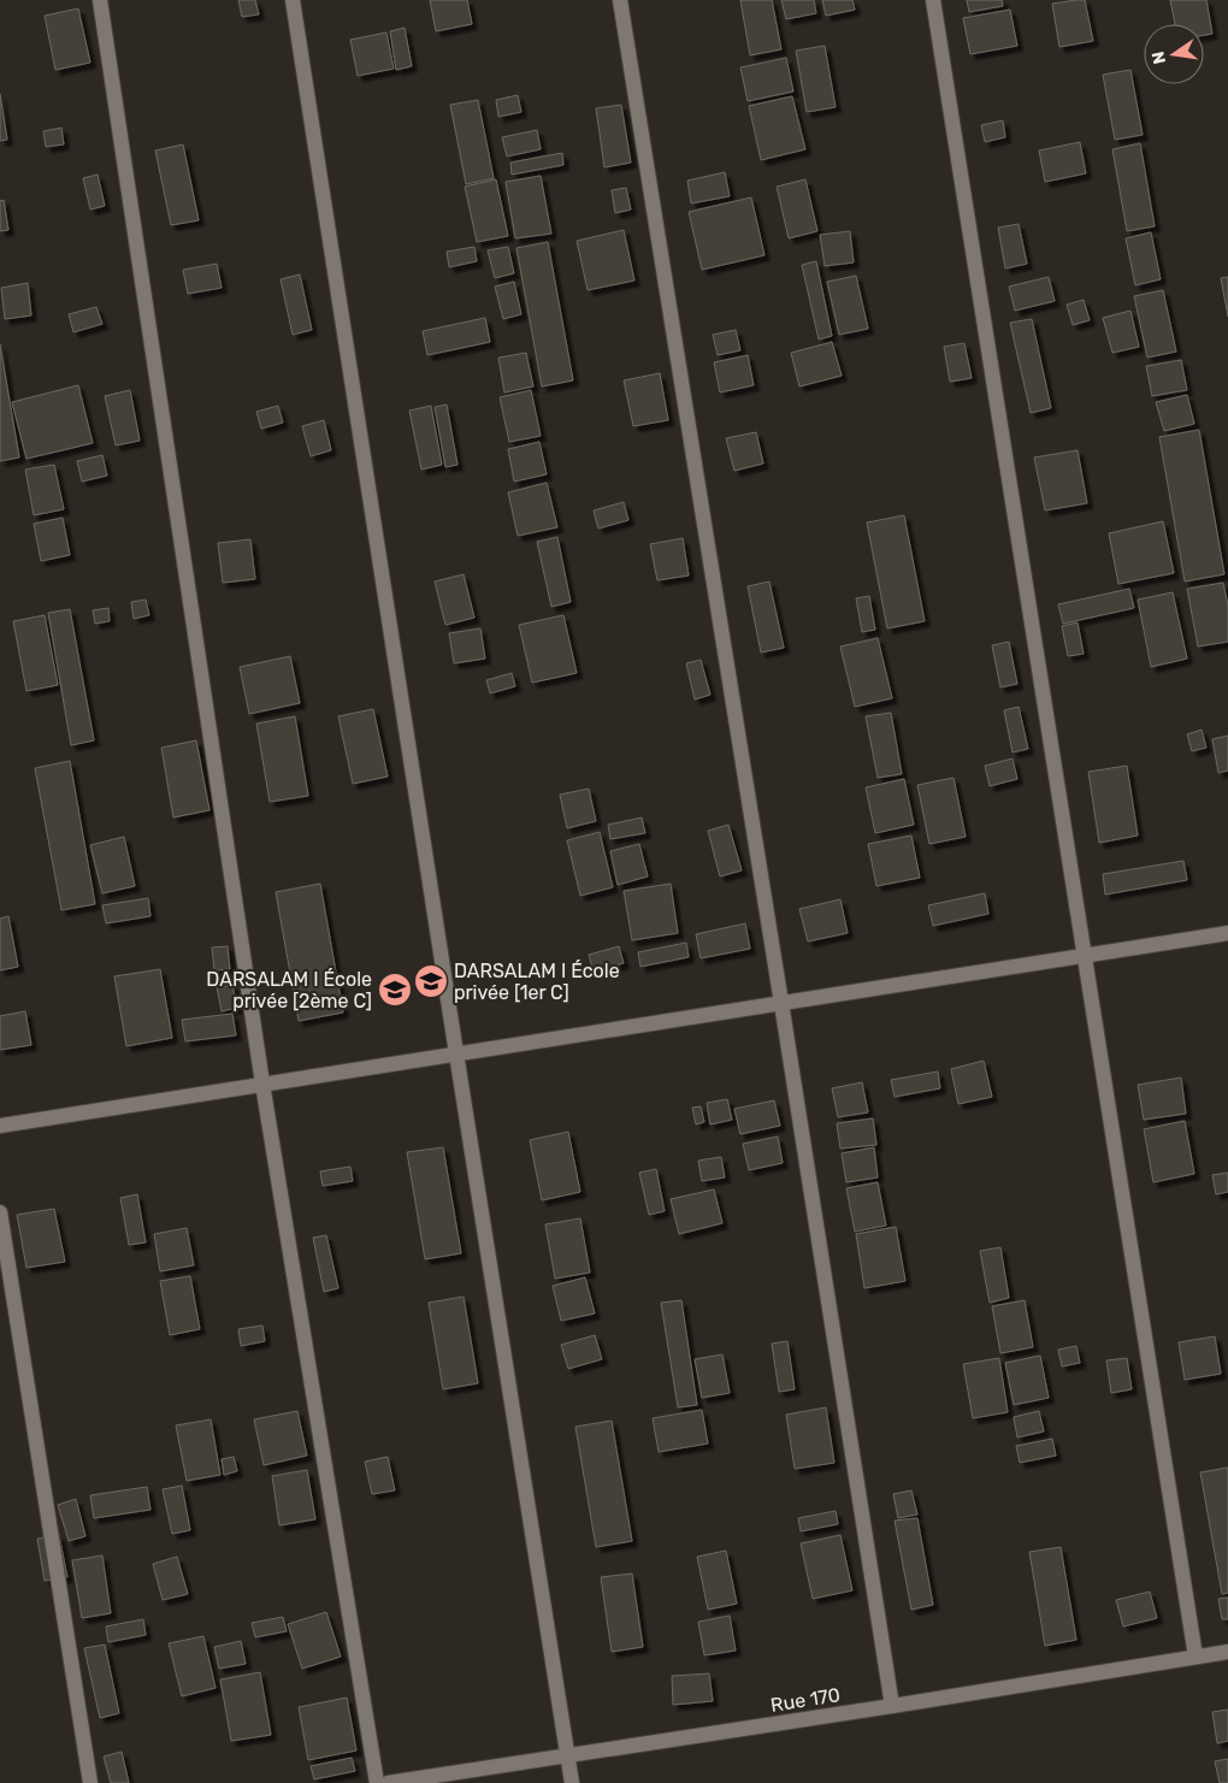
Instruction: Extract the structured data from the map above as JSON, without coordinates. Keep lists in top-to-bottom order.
{
  "streets": {
    "street": ["Rue 170"]
  },
  "places": {
    "school or university": ["DARSALAM I École privée [1er C]", "DARSALAM I École privée [2ème C]"]
  },
  "north": "left"
}
